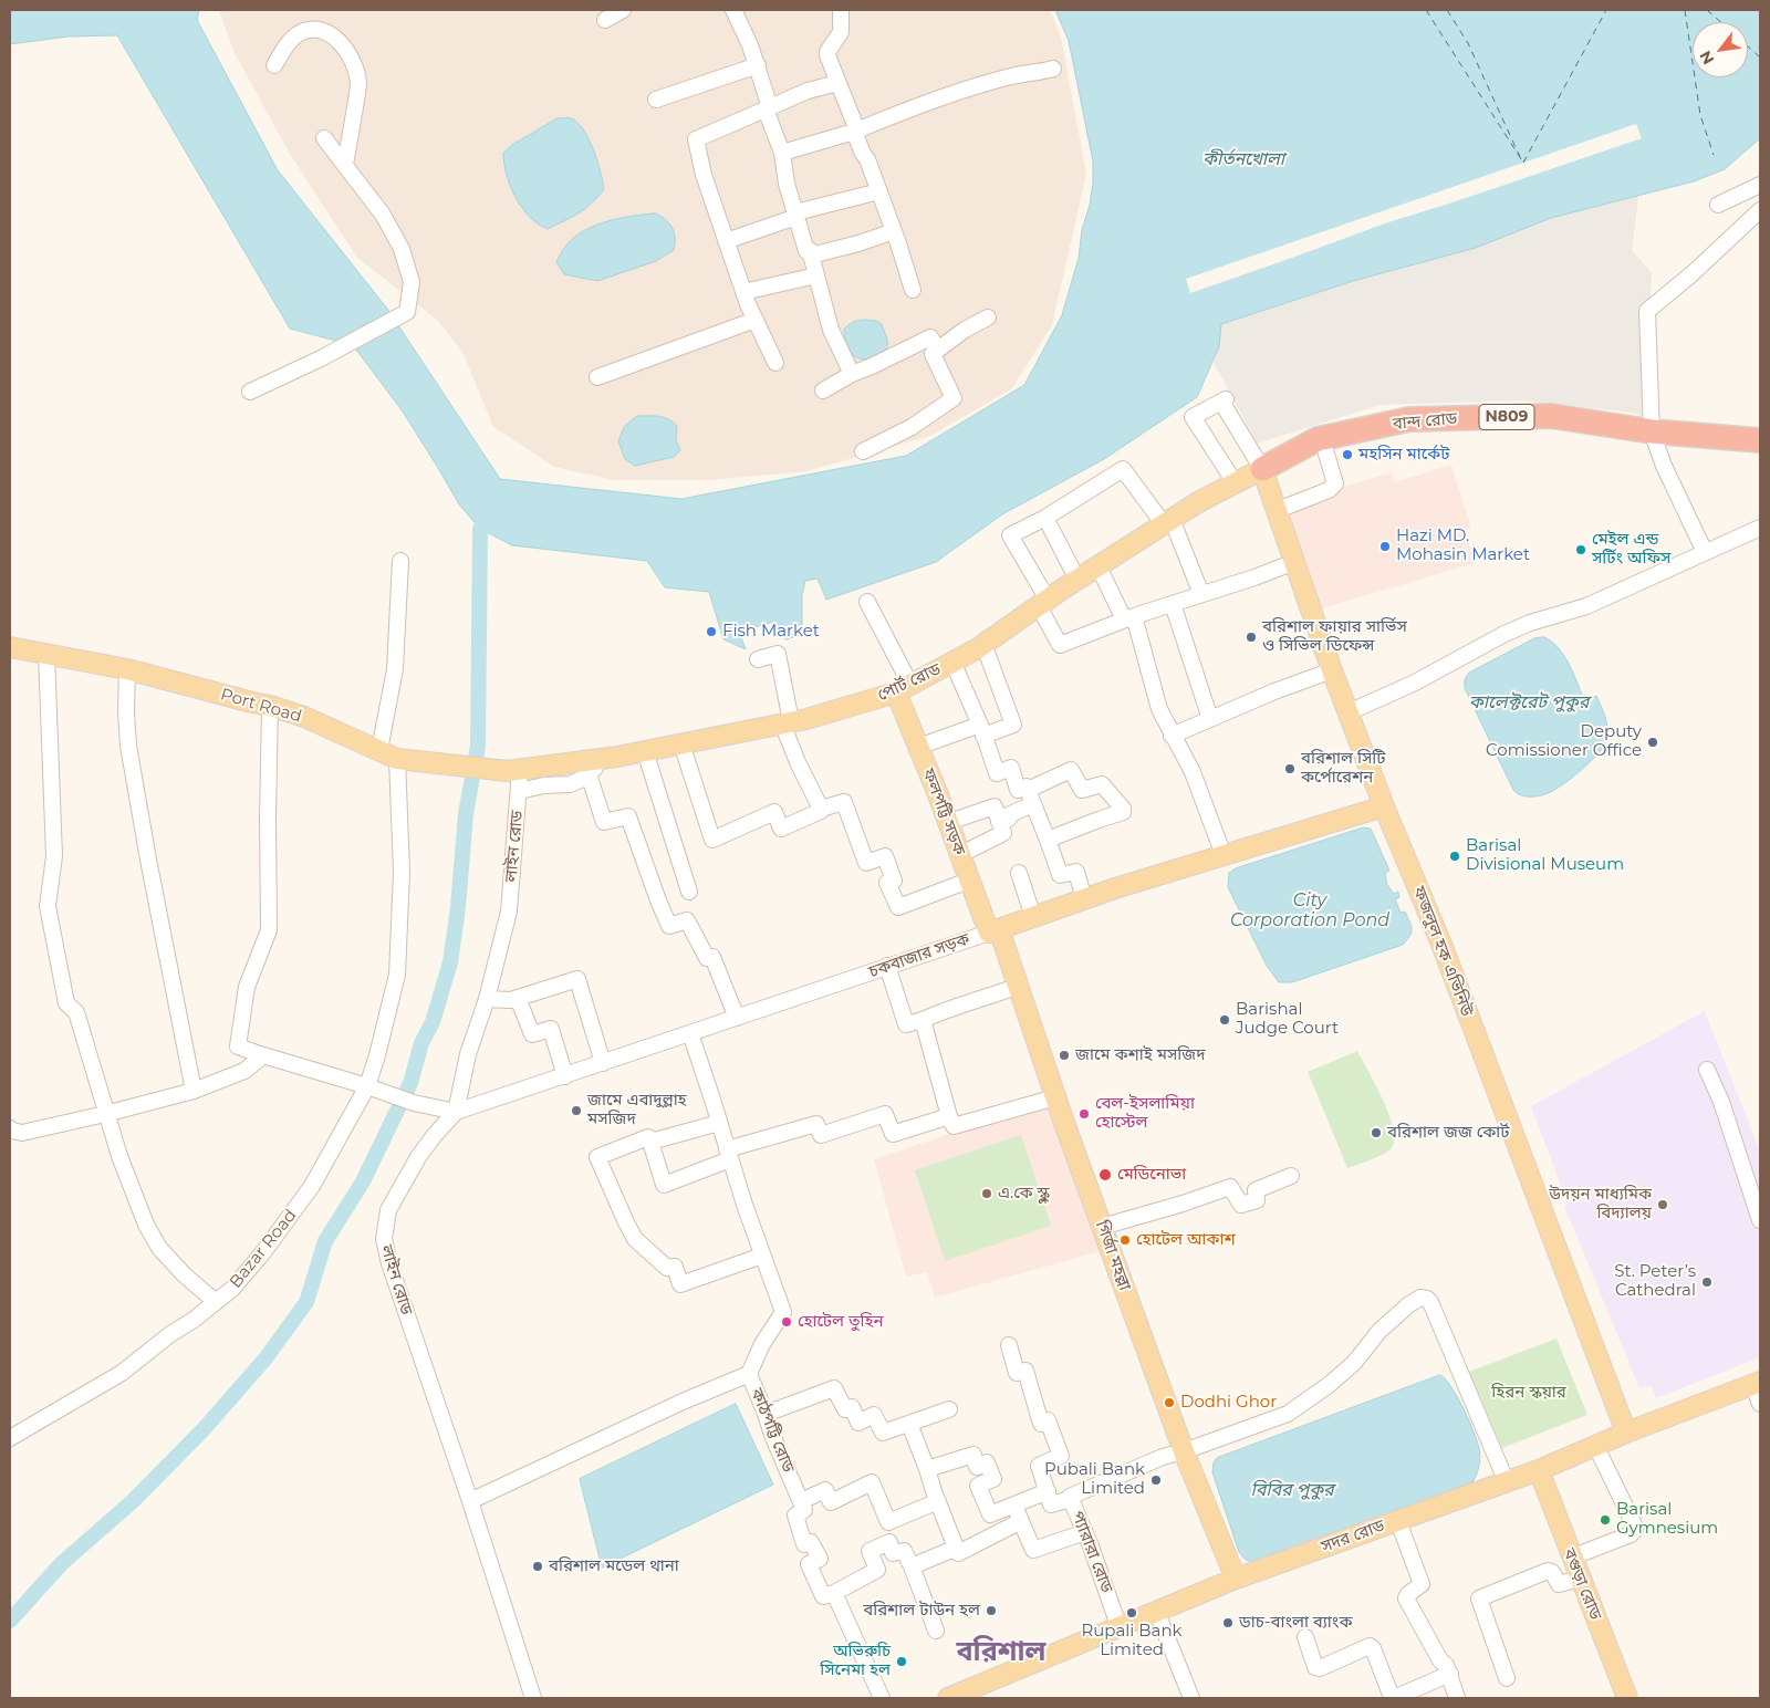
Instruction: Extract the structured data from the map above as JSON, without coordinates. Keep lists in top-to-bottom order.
{
  "streets": {
    "highway": ["N809", "বান্দ রোড"],
    "main road": [
      "পোর্ট রোড",
      "Port Road",
      "ফলপট্টি সড়ক",
      "ফজলুল হক এভিনিউ",
      "চকবাজার সড়ক",
      "গির্জা মহল্লা",
      "সদর রোড",
      "বগুড়া রোড"
    ],
    "street": [
      "লাইন রোড",
      "Bazar Road",
      "কাঠপট্টি রোড",
      "প্যারারা রোড"
    ]
  },
  "crossings": [
    ["বান্দ রোড", "পোর্ট রোড"],
    ["বান্দ রোড", "ফজলুল হক এভিনিউ"],
    ["পোর্ট রোড", "Port Road"],
    ["পোর্ট রোড", "ফলপট্টি সড়ক"],
    ["পোর্ট রোড", "লাইন রোড"],
    ["পোর্ট রোড", "ফজলুল হক এভিনিউ"],
    ["Port Road", "লাইন রোড"],
    ["Port Road", "Bazar Road"],
    ["ফলপট্টি সড়ক", "চকবাজার সড়ক"],
    ["ফলপট্টি সড়ক", "গির্জা মহল্লা"],
    ["লাইন রোড", "চকবাজার সড়ক"],
    ["ফজলুল হক এভিনিউ", "চকবাজার সড়ক"],
    ["ফজলুল হক এভিনিউ", "সদর রোড"],
    ["চকবাজার সড়ক", "গির্জা মহল্লা"],
    ["চকবাজার সড়ক", "কাঠপট্টি রোড"],
    ["গির্জা মহল্লা", "সদর রোড"],
    ["গির্জা মহল্লা", "প্যারারা রোড"],
    ["সদর রোড", "প্যারারা রোড"],
    ["সদর রোড", "বগুড়া রোড"]
  ],
  "districts": ["বরিশাল"],
  "water": [
    "কীর্তনখোলা",
    "কালেক্টরেট পুকুর",
    "City Corporation Pond",
    "বিবির পুকুর"
  ],
  "parks": ["হিরন স্কয়ার"],
  "places": [
    "মহসিন মার্কেট",
    "Hazi MD. Mohasin Market",
    "মেইল এন্ড সর্টিং অফিস",
    "Fish Market",
    "বরিশাল ফায়ার সার্ভিস ও সিভিল ডিফেন্স",
    "Deputy Comissioner Office",
    "বরিশাল সিটি কর্পোরেশন",
    "Barisal Divisional Museum",
    "Barishal Judge Court",
    "জামে কশাই মসজিদ",
    "জামে এবাদুল্লাহ মসজিদ",
    "বেল-ইসলামিয়া হোস্টেল",
    "বরিশাল জজ কোর্ট",
    "মেডিনোভা",
    "এ.কে স্কুল",
    "উদয়ন মাধ্যমিক বিদ্যালয়",
    "হোটেল আকাশ",
    "St. Peter’s Cathedral",
    "হোটেল তুহিন",
    "Dodhi Ghor",
    "Pubali Bank Limited",
    "Barisal Gymnesium",
    "বরিশাল মডেল থানা",
    "বরিশাল টাউন হল",
    "Rupali Bank Limited",
    "ডাচ-বাংলা ব্যাংক",
    "অভিরুচি সিনেমা হল"
  ],
  "north": "bottom left"
}
